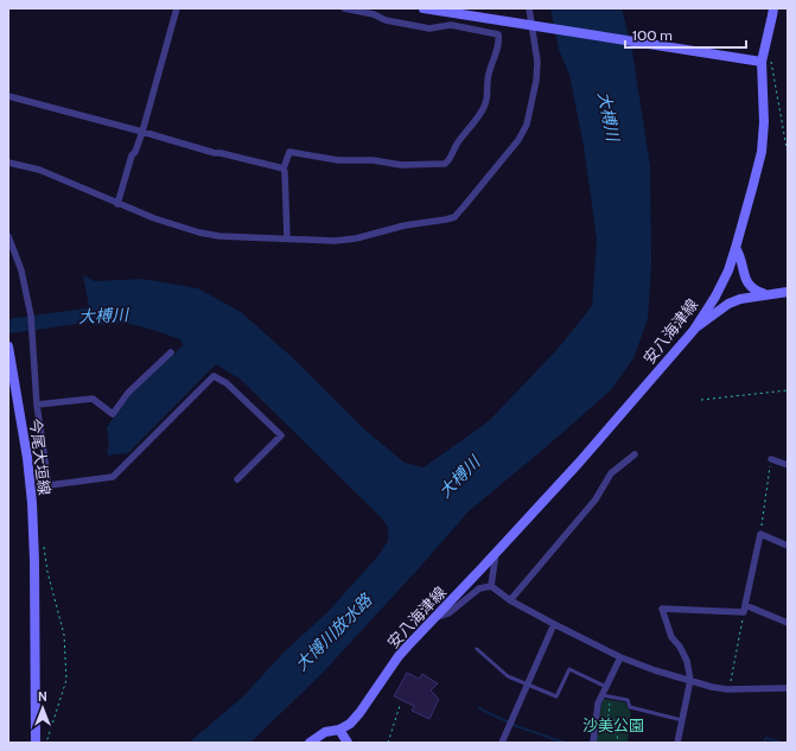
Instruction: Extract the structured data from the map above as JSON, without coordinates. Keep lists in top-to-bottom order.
{
  "streets": {
    "main road": ["安八海津線", "今尾大垣線"]
  },
  "water": ["大榑川", "大博川放水路"],
  "parks": ["沙美公園"],
  "scale_bar": "100 m",
  "north": "top"
}
